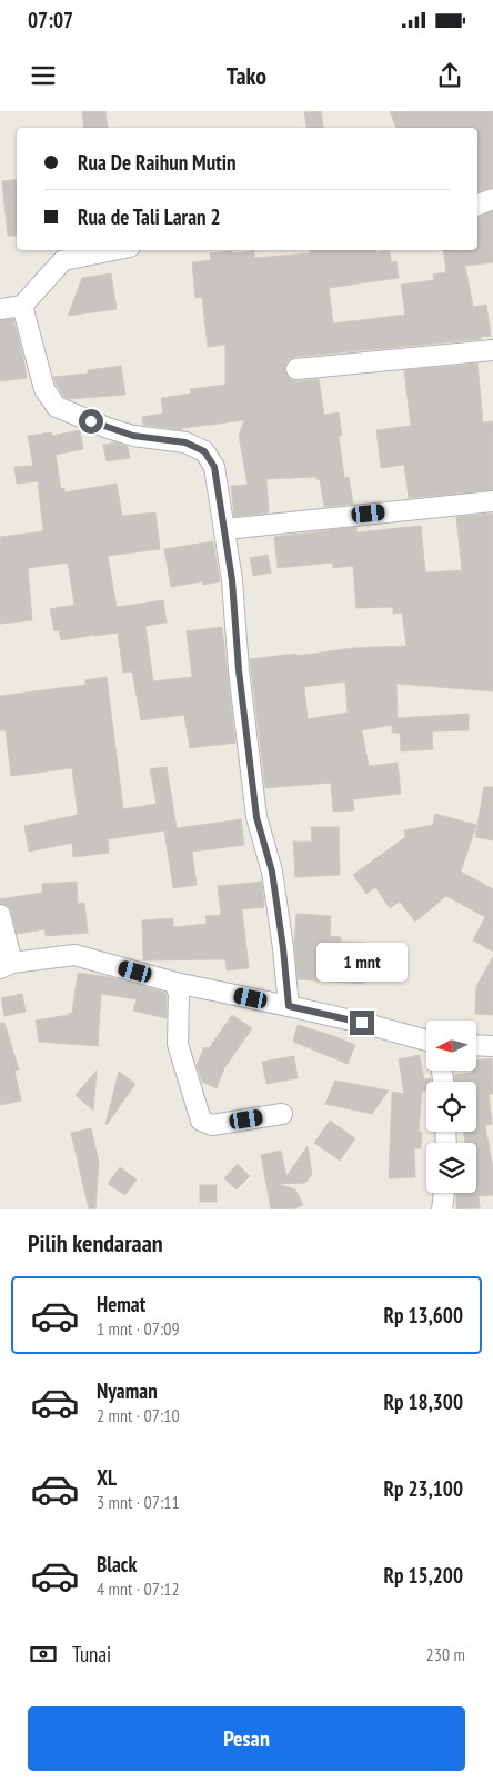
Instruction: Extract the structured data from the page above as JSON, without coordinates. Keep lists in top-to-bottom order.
{
  "north": "left",
  "page": {
    "status": "07:07",
    "header": "Tako",
    "banner": ["Rua De Raihun Mutin", "Rua de Tali Laran 2"],
    "bubble": "1 mnt",
    "heading": "Pilih kendaraan",
    "list": [
      {
        "name": "Hemat",
        "note": "1 mnt · 07:09",
        "value": "Rp 13,600"
      },
      {
        "name": "Nyaman",
        "note": "2 mnt · 07:10",
        "value": "Rp 18,300"
      },
      {
        "name": "XL",
        "note": "3 mnt · 07:11",
        "value": "Rp 23,100"
      },
      {
        "name": "Black",
        "note": "4 mnt · 07:12",
        "value": "Rp 15,200"
      }
    ],
    "pay": ["Tunai", "230 m"],
    "buttons": "Pesan"
  }
}
